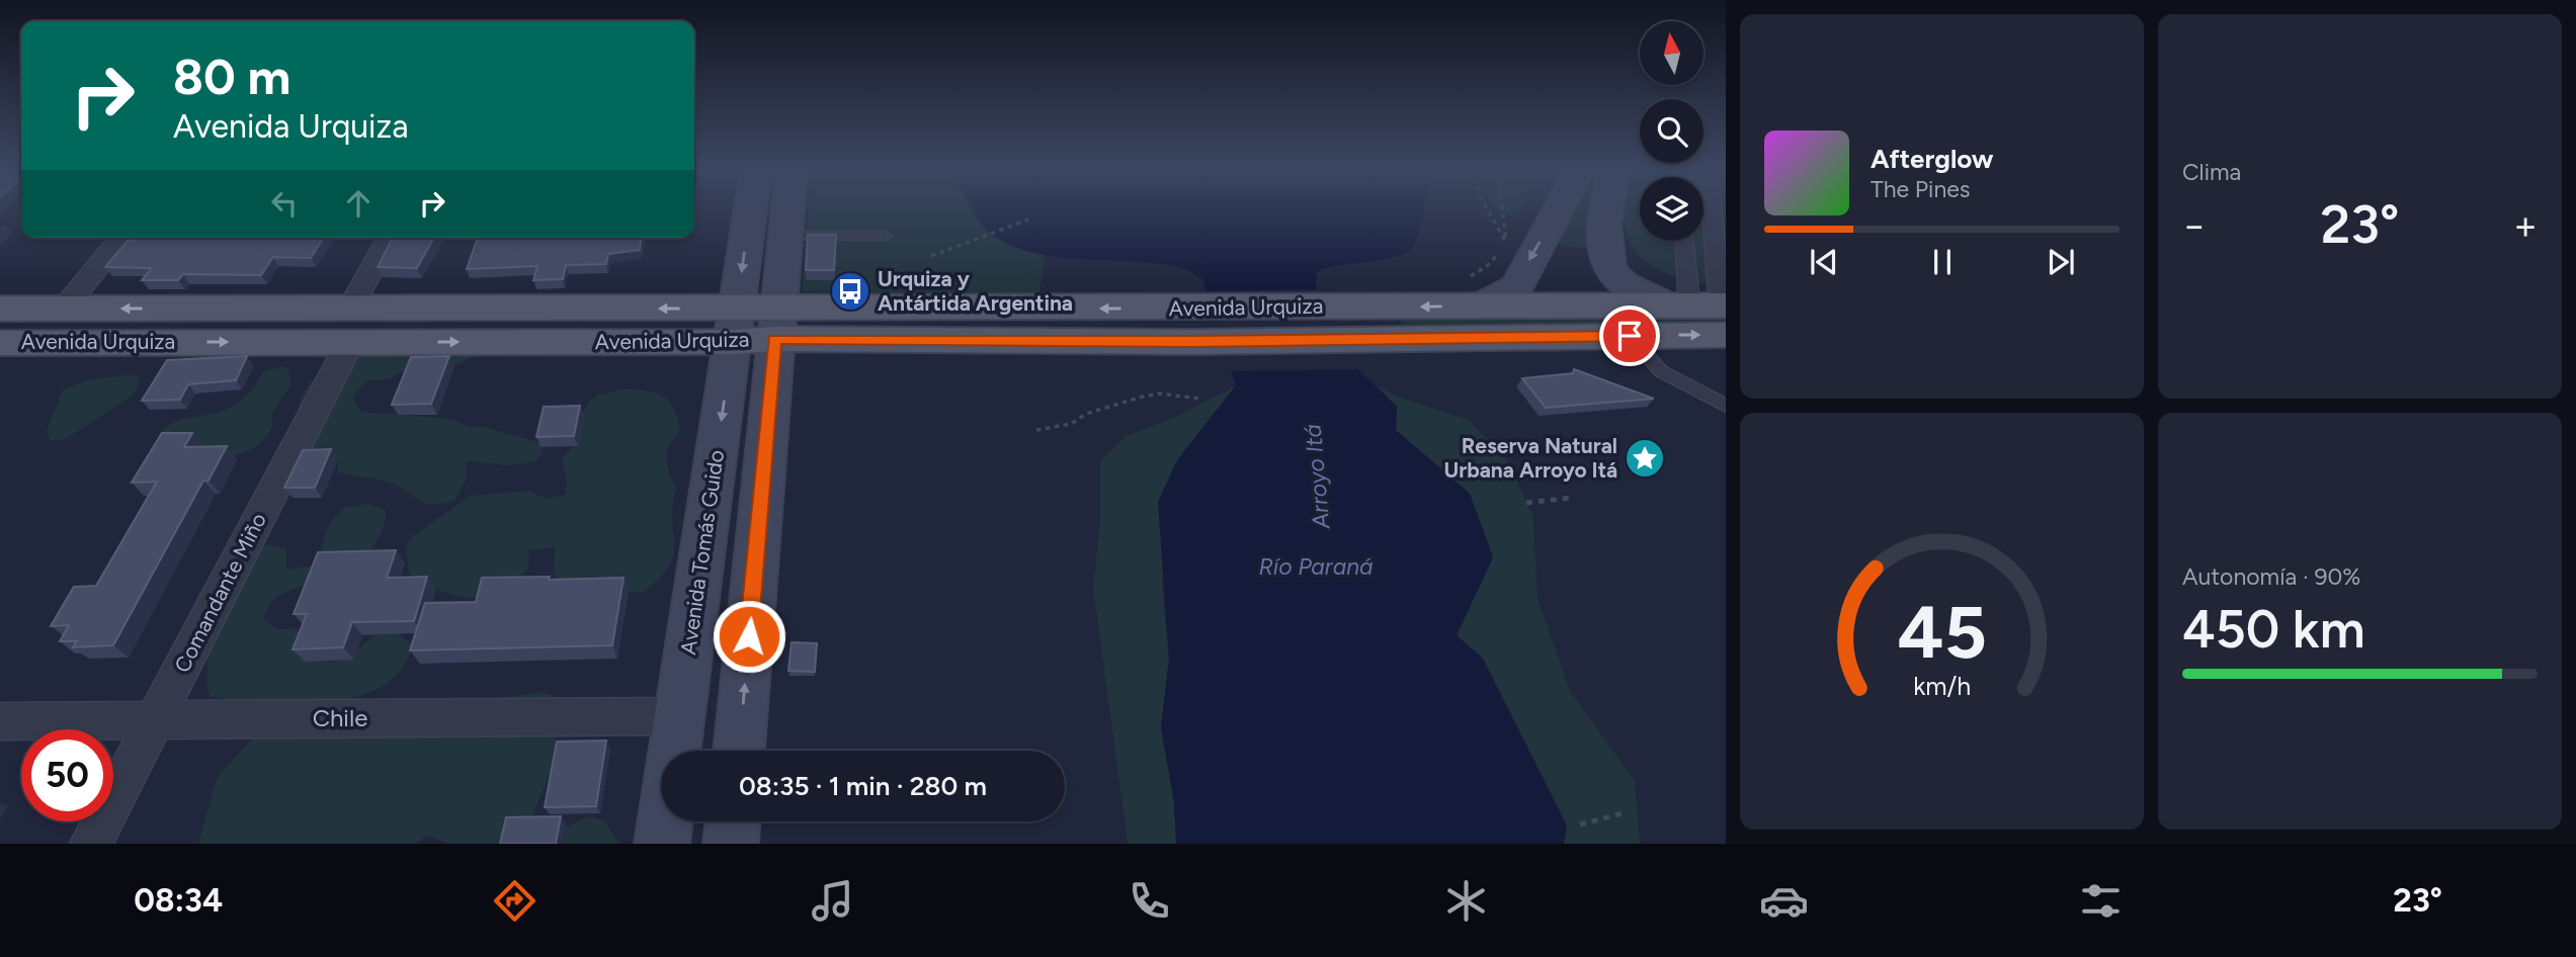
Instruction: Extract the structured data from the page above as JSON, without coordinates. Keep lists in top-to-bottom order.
{
  "streets": {
    "main road": ["Avenida Urquiza", "Avenida Tomás Guido"],
    "street": ["Comandante Miño", "Chile"]
  },
  "crossings": [
    ["Avenida Urquiza", "Avenida Tomás Guido"],
    ["Avenida Urquiza", "Comandante Miño"],
    ["Avenida Tomás Guido", "Chile"],
    ["Comandante Miño", "Chile"]
  ],
  "water": ["Arroyo Itá", "Río Paraná"],
  "places": {
    "bus stop": ["Urquiza y Antártida Argentina"],
    "place": ["Reserva Natural Urbana Arroyo Itá"]
  },
  "north": "top",
  "page": {
    "tile": [
      "Clima",
      ["Autonomía · 90%", "450 km"]
    ],
    "turn": ["80 m", "Avenida Urquiza"],
    "song": ["Afterglow", "The Pines"],
    "heat": ["−", "23°", "+"],
    "limit": "50",
    "trip": "08:35 · 1 min · 280 m",
    "tabs": ["08:34", "23°"],
    "gauge": ["45", "km/h"]
  }
}
